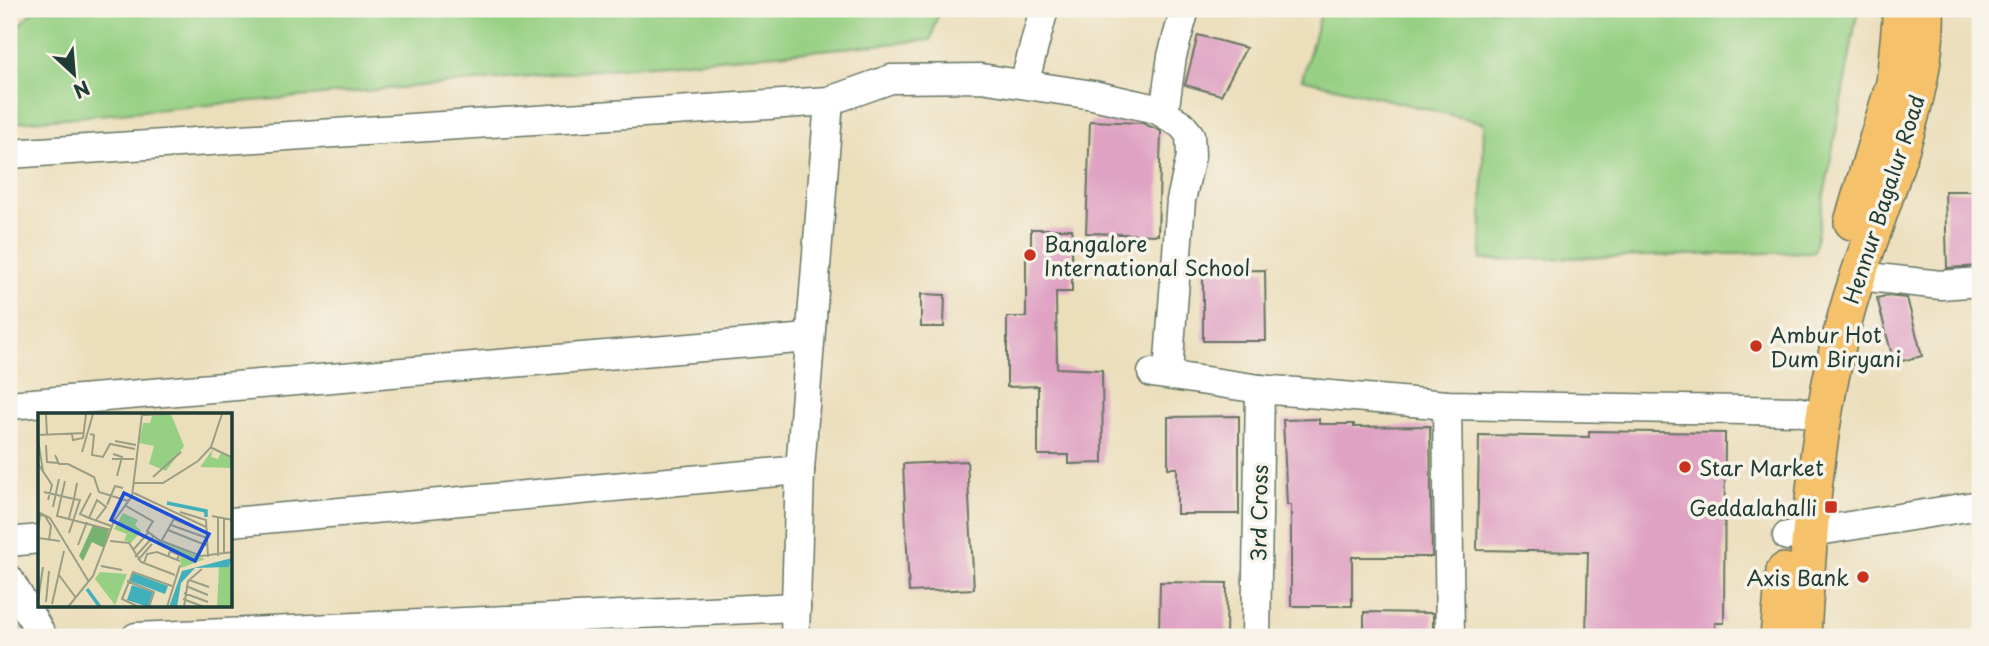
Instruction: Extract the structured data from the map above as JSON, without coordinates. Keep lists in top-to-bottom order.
{
  "streets": {
    "main road": ["Hennur Bagalur Road"],
    "street": ["3rd Cross"]
  },
  "places": {
    "other": [
      "Bangalore International School",
      "Ambur Hot Dum Biryani",
      "Star Market",
      "Axis Bank"
    ],
    "transit": ["Geddalahalli"]
  },
  "north": "bottom right"
}
